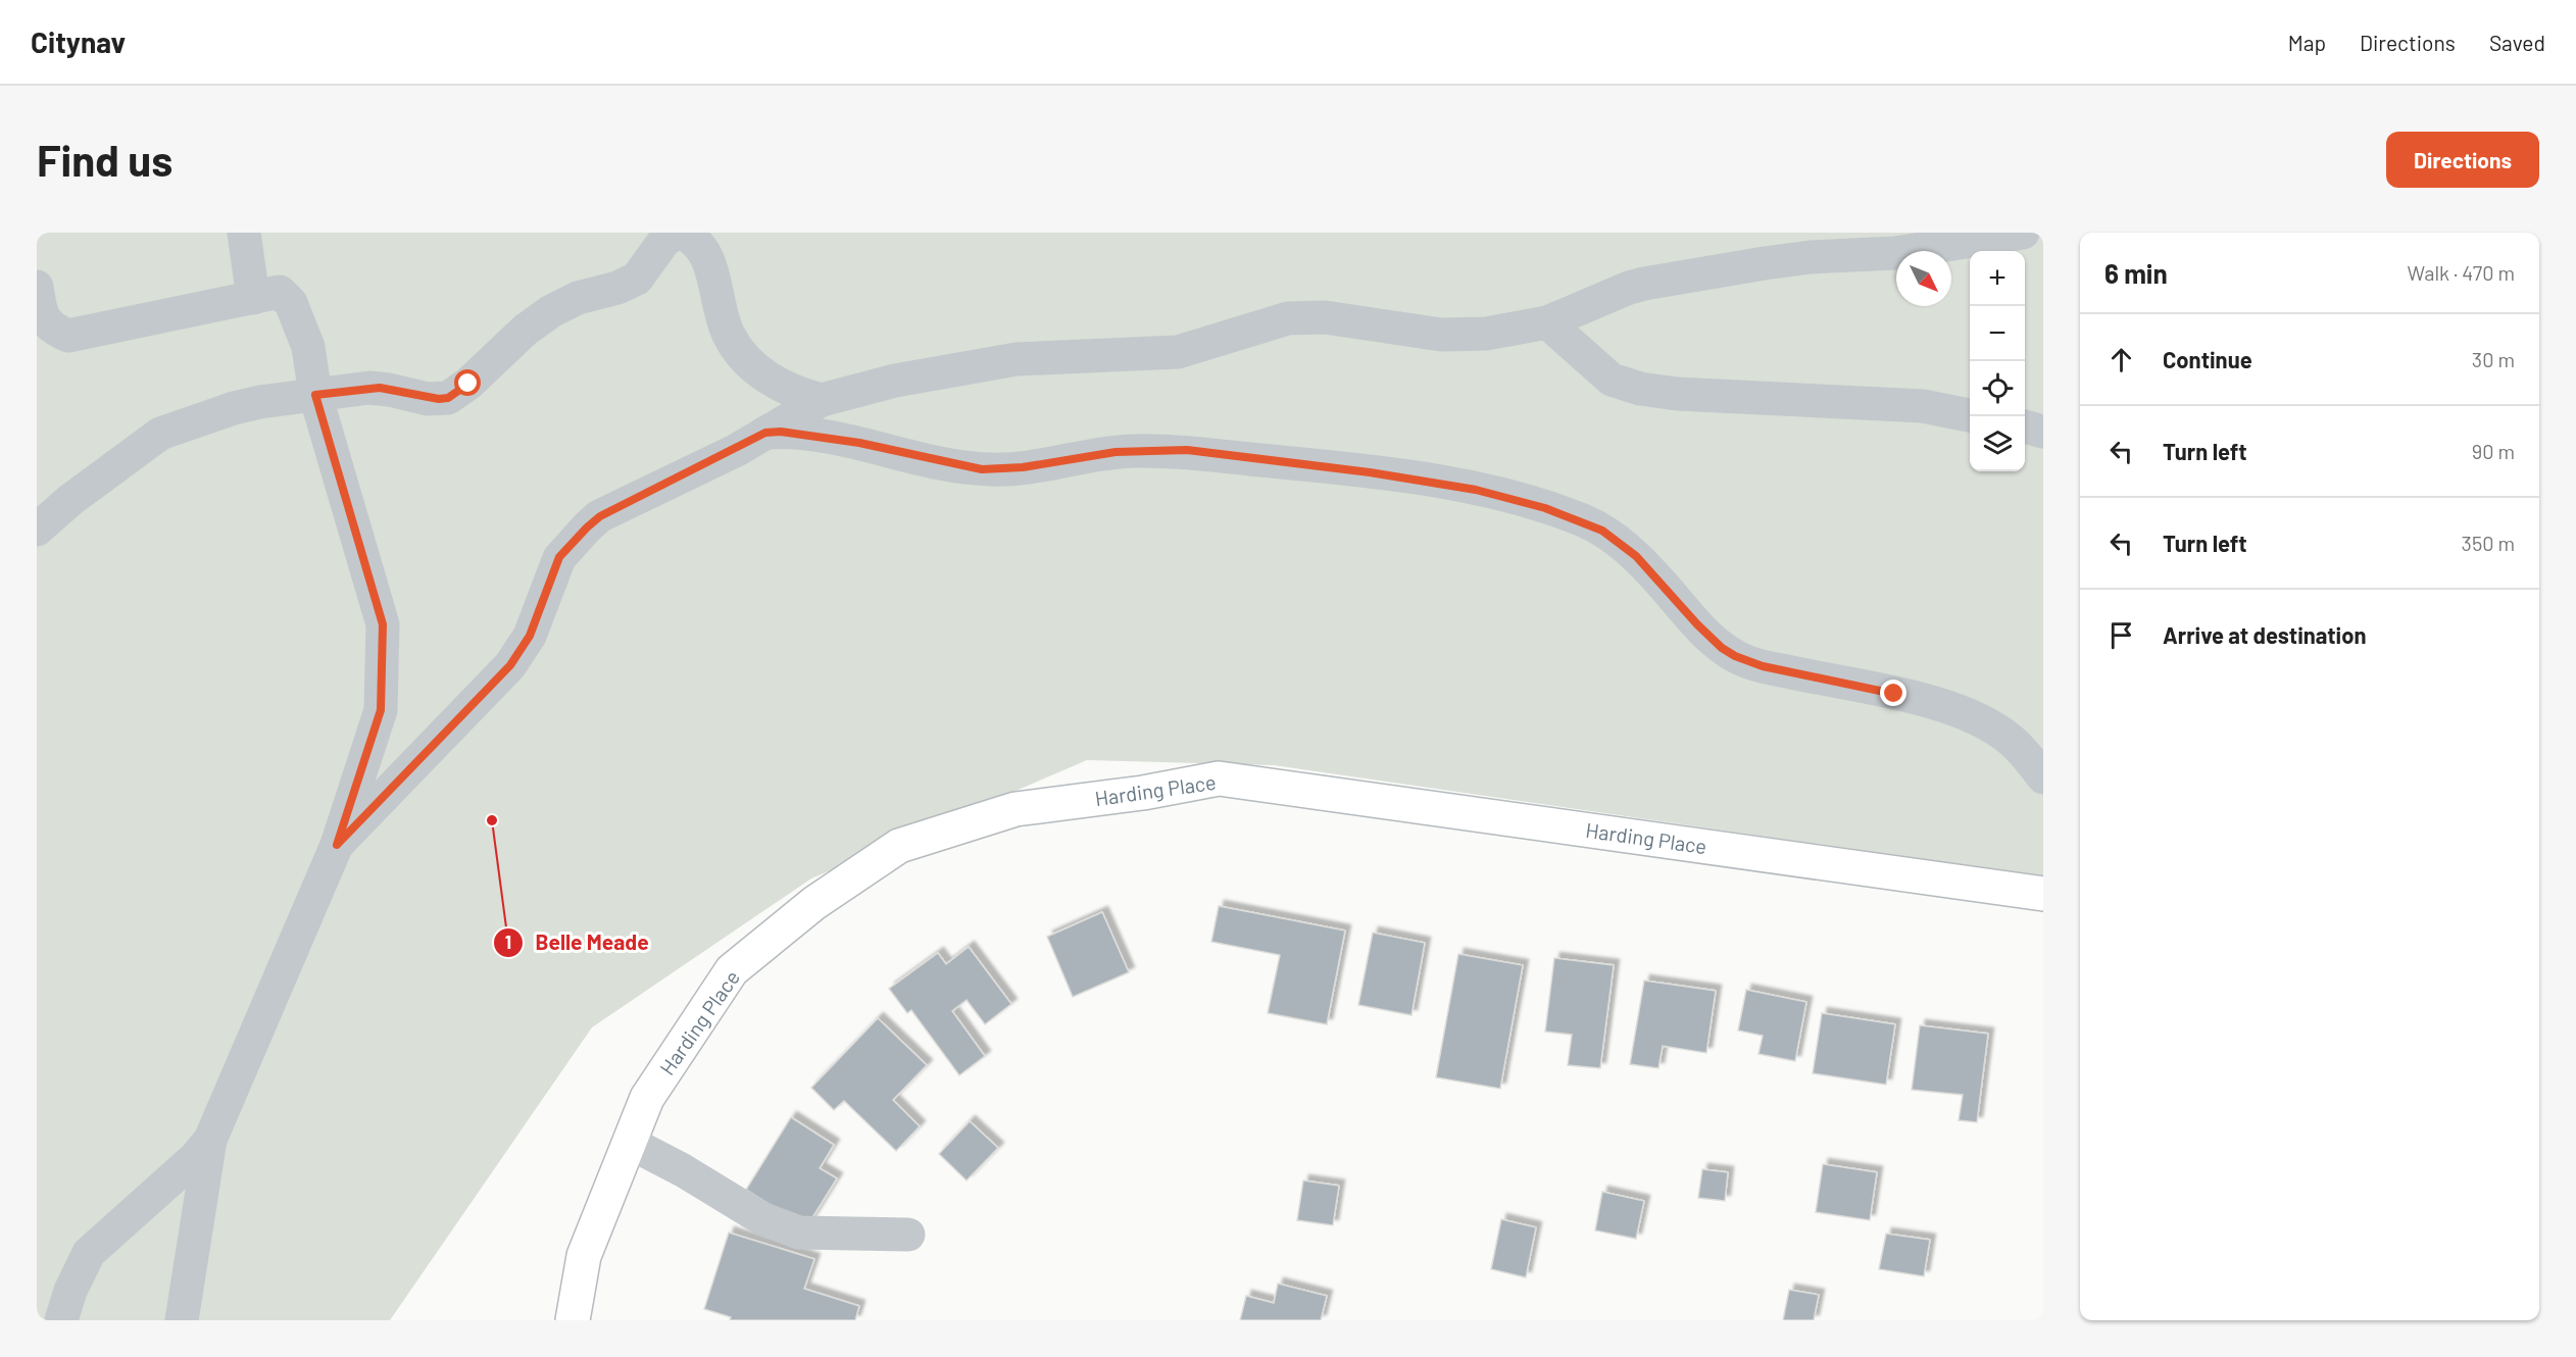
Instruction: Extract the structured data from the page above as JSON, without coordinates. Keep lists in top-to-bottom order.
{
  "streets": {
    "main road": ["Harding Place"]
  },
  "places": ["Belle Meade"],
  "north": "bottom right",
  "page": {
    "header": "Citynav",
    "nav": ["Map", "Directions", "Saved"],
    "buttons": "Directions",
    "title": "Find us",
    "heading": ["6 min", "Walk · 470 m"],
    "map_buttons": ["+", "−"],
    "list": [
      ["Continue", "30 m"],
      ["Turn left", "90 m"],
      ["Turn left", "350 m"],
      "Arrive at destination"
    ]
  }
}
